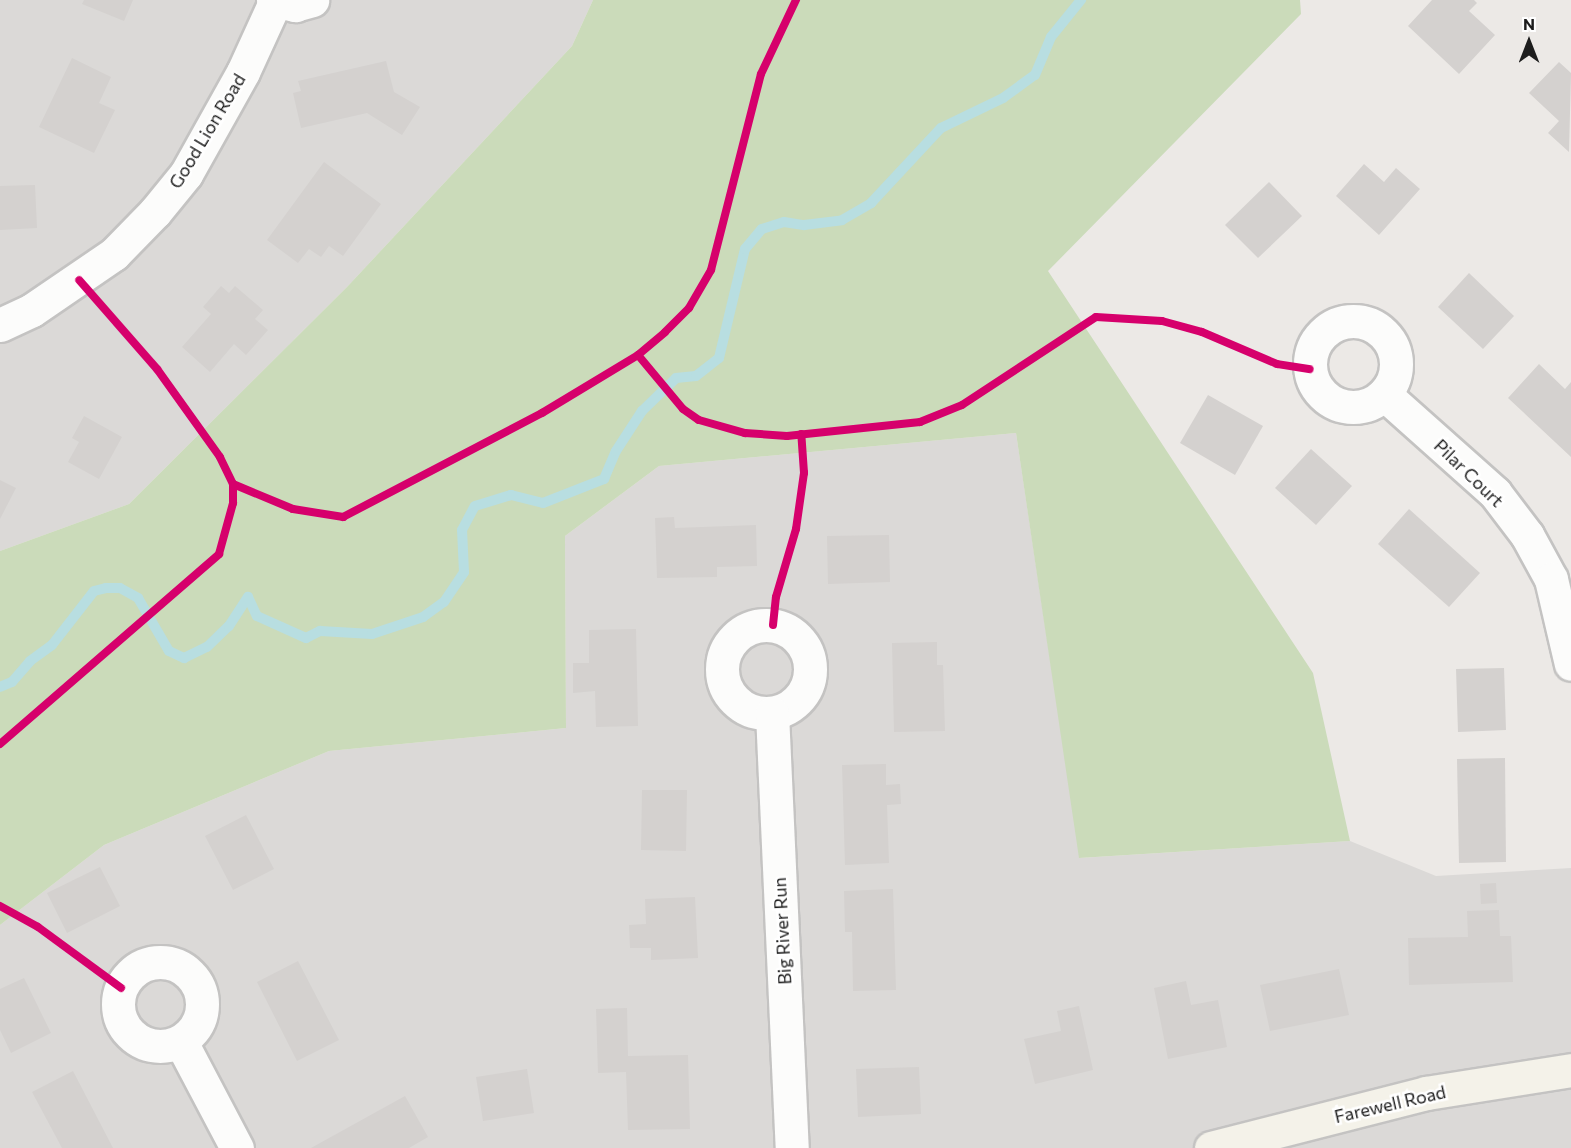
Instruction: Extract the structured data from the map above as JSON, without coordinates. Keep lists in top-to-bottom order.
{
  "streets": {
    "street": [
      "Good Lion Road",
      "Pilar Court",
      "Big River Run",
      "Farewell Road"
    ]
  },
  "north": "top"
}
